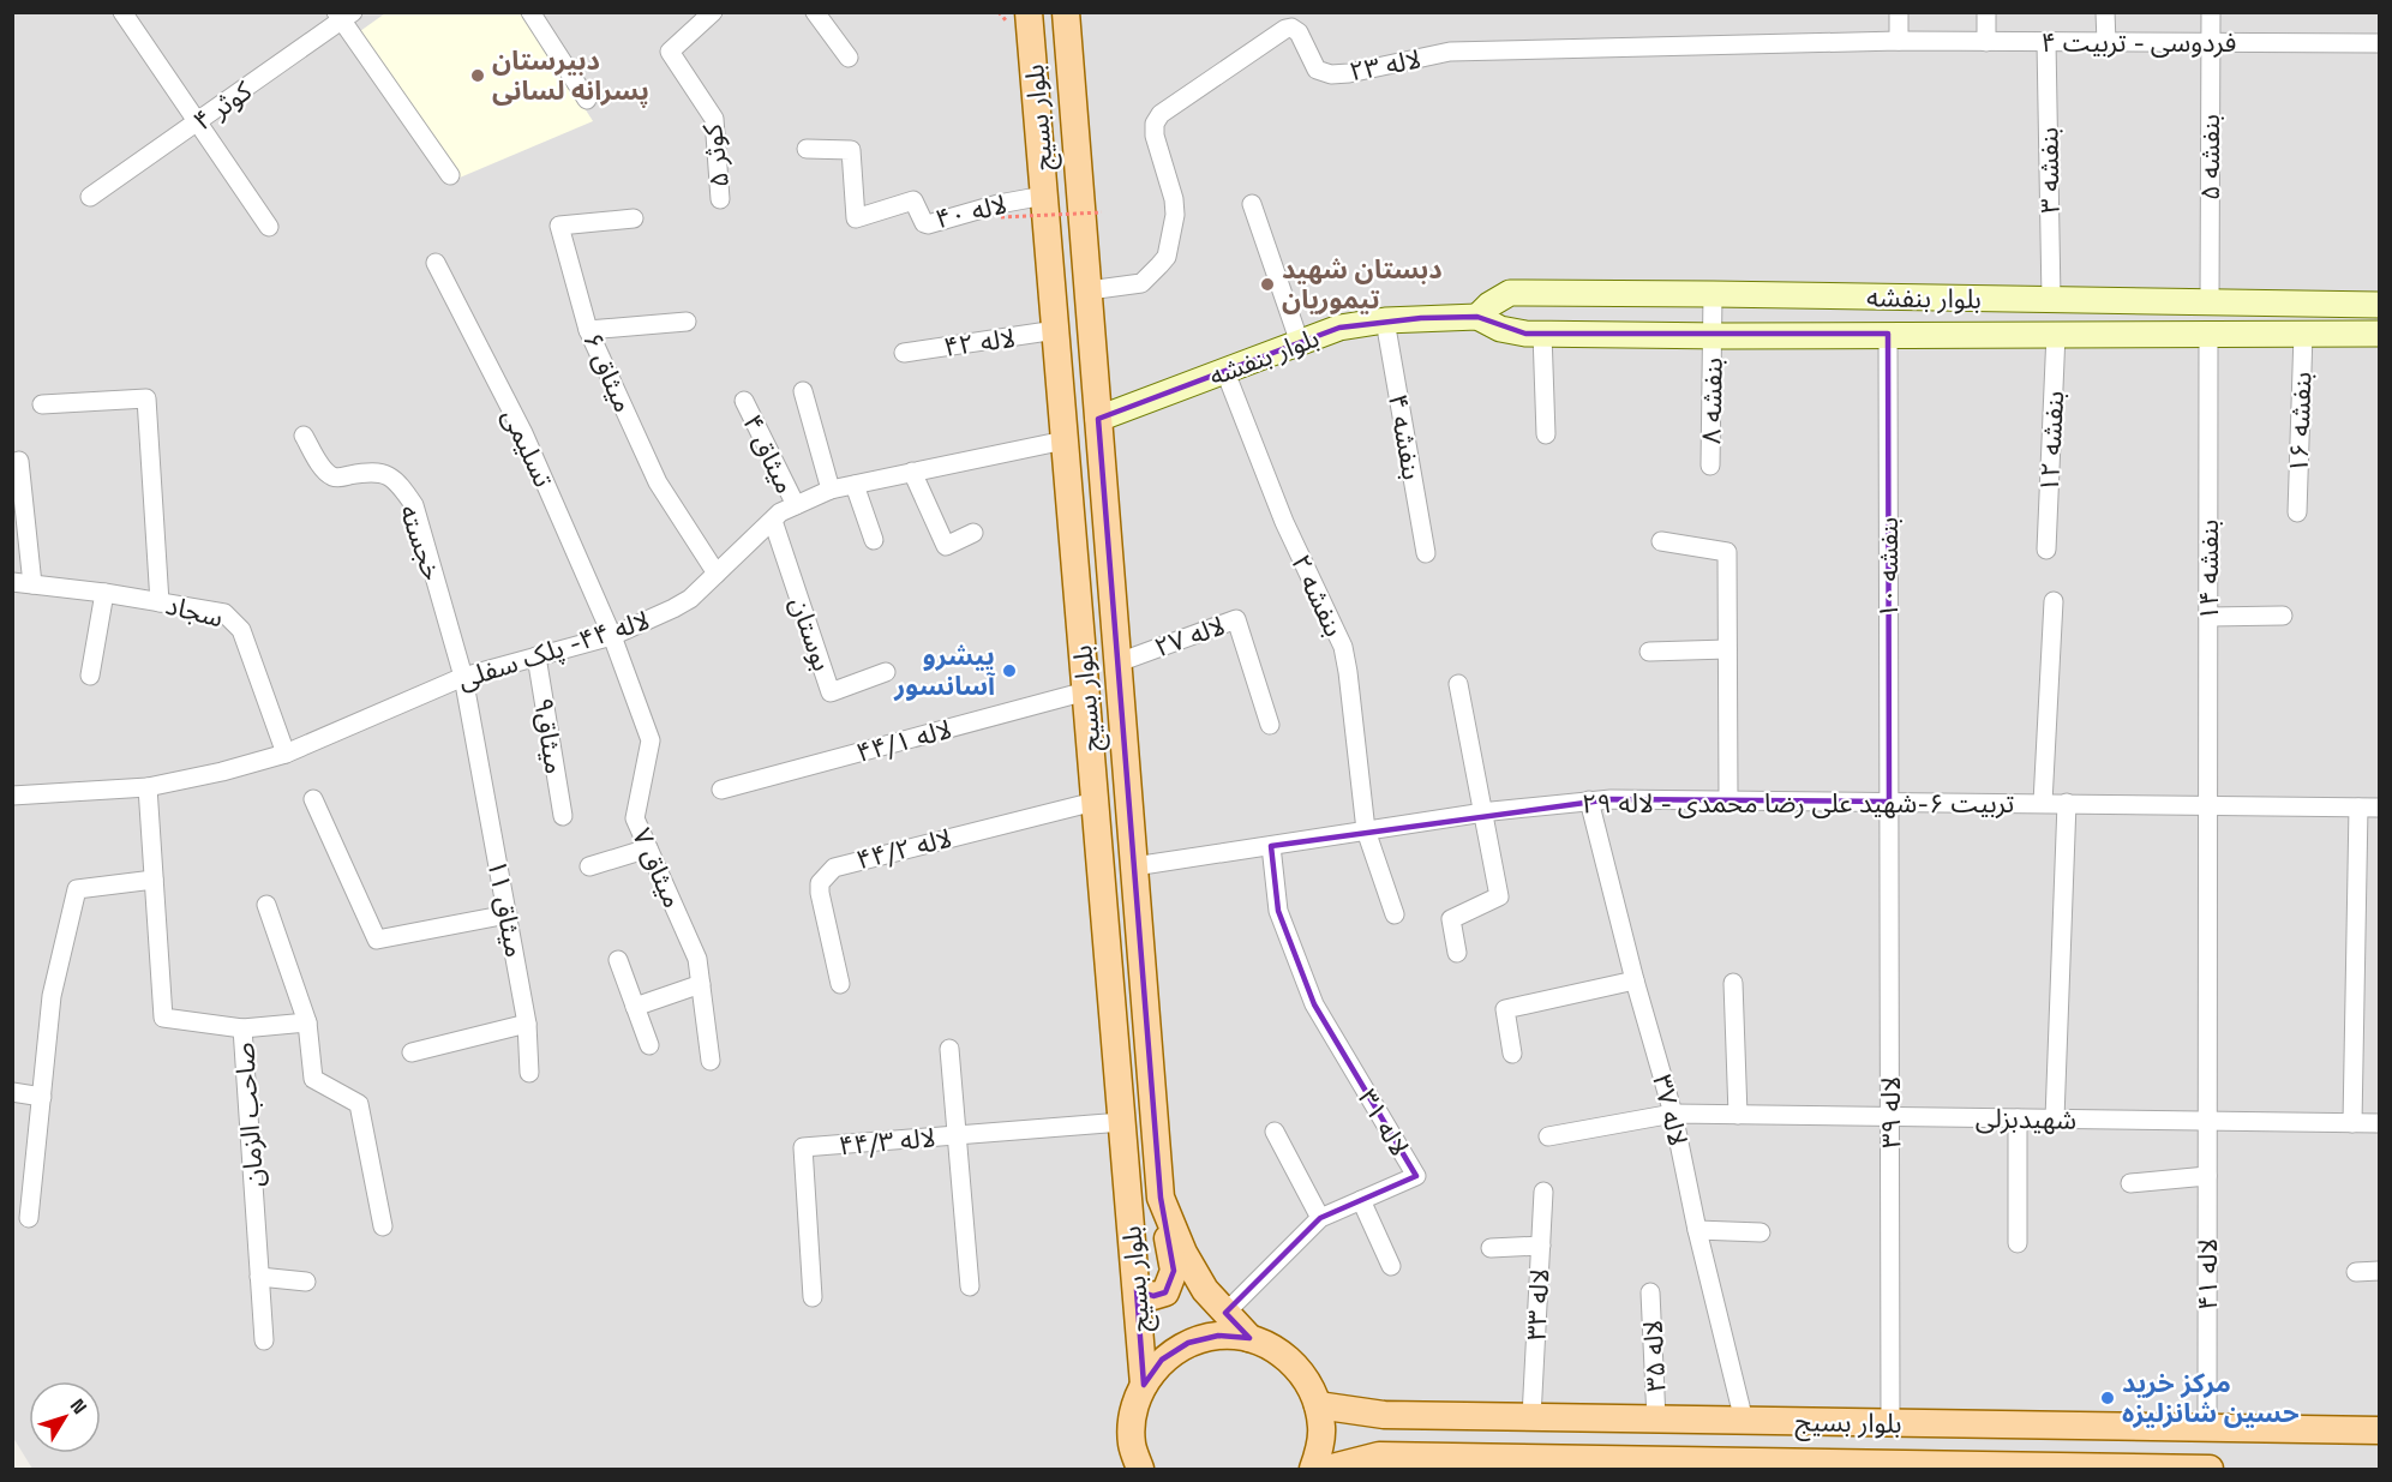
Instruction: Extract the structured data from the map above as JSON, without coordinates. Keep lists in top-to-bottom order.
{
  "streets": {
    "main road": ["بلوار بسیج", "بلوار بنفشه"],
    "street": [
      "فردوسی - تربیت ۴",
      "لاله ۲۳",
      "کوثر ۴",
      "کوثر ۵",
      "بنفشه ۵",
      "بنفشه ۳",
      "لاله ۴۰",
      "لاله ۴۲",
      "میثاق ۶",
      "بنفشه ۸",
      "بنفشه ۱۶",
      "بنفشه ۴",
      "بنفشه ۱۲",
      "تسلیمی",
      "میثاق ۴",
      "خجسته",
      "بنفشه ۱۰",
      "بنفشه ۱۴",
      "بنفشه ۲",
      "سجاد",
      "بوستان",
      "لاله ۲۷",
      "لاله ۴۴- پلک سفلی",
      "میثاق۹",
      "لاله ۴۴/۱",
      "تربیت ۶-شهید علی رضا محمدی - لاله ۲۹",
      "لاله ۴۴/۲",
      "میثاق ۷",
      "میثاق ۱۱",
      "لاله ۳۷",
      "لاله ۳۹",
      "صاحب الزمان",
      "شهیدبزلی",
      "لاله ۳۱",
      "لاله ۴۴/۳",
      "لاله ۴۱",
      "لاله ۳۳",
      "لاله ۳۵"
    ]
  },
  "crossings": [
    ["فردوسی - تربیت ۴", "لاله ۲۳"],
    ["فردوسی - تربیت ۴", "بنفشه ۵"],
    ["فردوسی - تربیت ۴", "بنفشه ۳"],
    ["لاله ۲۳", "بلوار بسیج"],
    ["بلوار بسیج", "لاله ۴۰"],
    ["بلوار بسیج", "بلوار بنفشه"],
    ["بلوار بسیج", "لاله ۴۲"],
    ["بلوار بسیج", "لاله ۲۷"],
    ["بلوار بسیج", "لاله ۴۴- پلک سفلی"],
    ["بلوار بسیج", "لاله ۴۴/۱"],
    ["بلوار بسیج", "تربیت ۶-شهید علی رضا محمدی - لاله ۲۹"],
    ["بلوار بسیج", "لاله ۴۴/۲"],
    ["بلوار بسیج", "لاله ۳۷"],
    ["بلوار بسیج", "لاله ۳۹"],
    ["بلوار بسیج", "لاله ۳۱"],
    ["بلوار بسیج", "لاله ۴۴/۳"],
    ["بلوار بسیج", "لاله ۴۱"],
    ["بلوار بسیج", "لاله ۳۳"],
    ["بلوار بسیج", "لاله ۳۵"],
    ["بنفشه ۵", "بلوار بنفشه"],
    ["بنفشه ۳", "بلوار بنفشه"],
    ["بلوار بنفشه", "بنفشه ۸"],
    ["بلوار بنفشه", "بنفشه ۱۶"],
    ["بلوار بنفشه", "بنفشه ۴"],
    ["بلوار بنفشه", "بنفشه ۱۲"],
    ["بلوار بنفشه", "بنفشه ۱۰"],
    ["بلوار بنفشه", "بنفشه ۱۴"],
    ["بلوار بنفشه", "بنفشه ۲"],
    ["میثاق ۶", "لاله ۴۴- پلک سفلی"],
    ["تسلیمی", "لاله ۴۴- پلک سفلی"],
    ["تسلیمی", "میثاق ۷"],
    ["میثاق ۴", "لاله ۴۴- پلک سفلی"],
    ["خجسته", "لاله ۴۴- پلک سفلی"],
    ["خجسته", "میثاق ۱۱"],
    ["بنفشه ۱۰", "تربیت ۶-شهید علی رضا محمدی - لاله ۲۹"],
    ["بنفشه ۱۰", "لاله ۳۹"],
    ["بنفشه ۱۴", "تربیت ۶-شهید علی رضا محمدی - لاله ۲۹"],
    ["بنفشه ۱۴", "شهیدبزلی"],
    ["بنفشه ۱۴", "لاله ۴۱"],
    ["بنفشه ۲", "تربیت ۶-شهید علی رضا محمدی - لاله ۲۹"],
    ["سجاد", "لاله ۴۴- پلک سفلی"],
    ["بوستان", "لاله ۴۴- پلک سفلی"],
    ["لاله ۴۴- پلک سفلی", "میثاق۹"],
    ["لاله ۴۴- پلک سفلی", "میثاق ۷"],
    ["لاله ۴۴- پلک سفلی", "میثاق ۱۱"],
    ["لاله ۴۴- پلک سفلی", "صاحب الزمان"],
    ["تربیت ۶-شهید علی رضا محمدی - لاله ۲۹", "لاله ۳۷"],
    ["تربیت ۶-شهید علی رضا محمدی - لاله ۲۹", "لاله ۳۹"],
    ["تربیت ۶-شهید علی رضا محمدی - لاله ۲۹", "لاله ۳۱"],
    ["لاله ۳۷", "شهیدبزلی"],
    ["لاله ۳۹", "شهیدبزلی"],
    ["شهیدبزلی", "لاله ۴۱"]
  ],
  "places": [
    "دبیرستان پسرانه لسانی",
    "دبستان شهید تیموریان",
    "پیشرو آسانسور",
    "مرکز خرید حسین شانزلیزه"
  ],
  "north": "top right"
}
